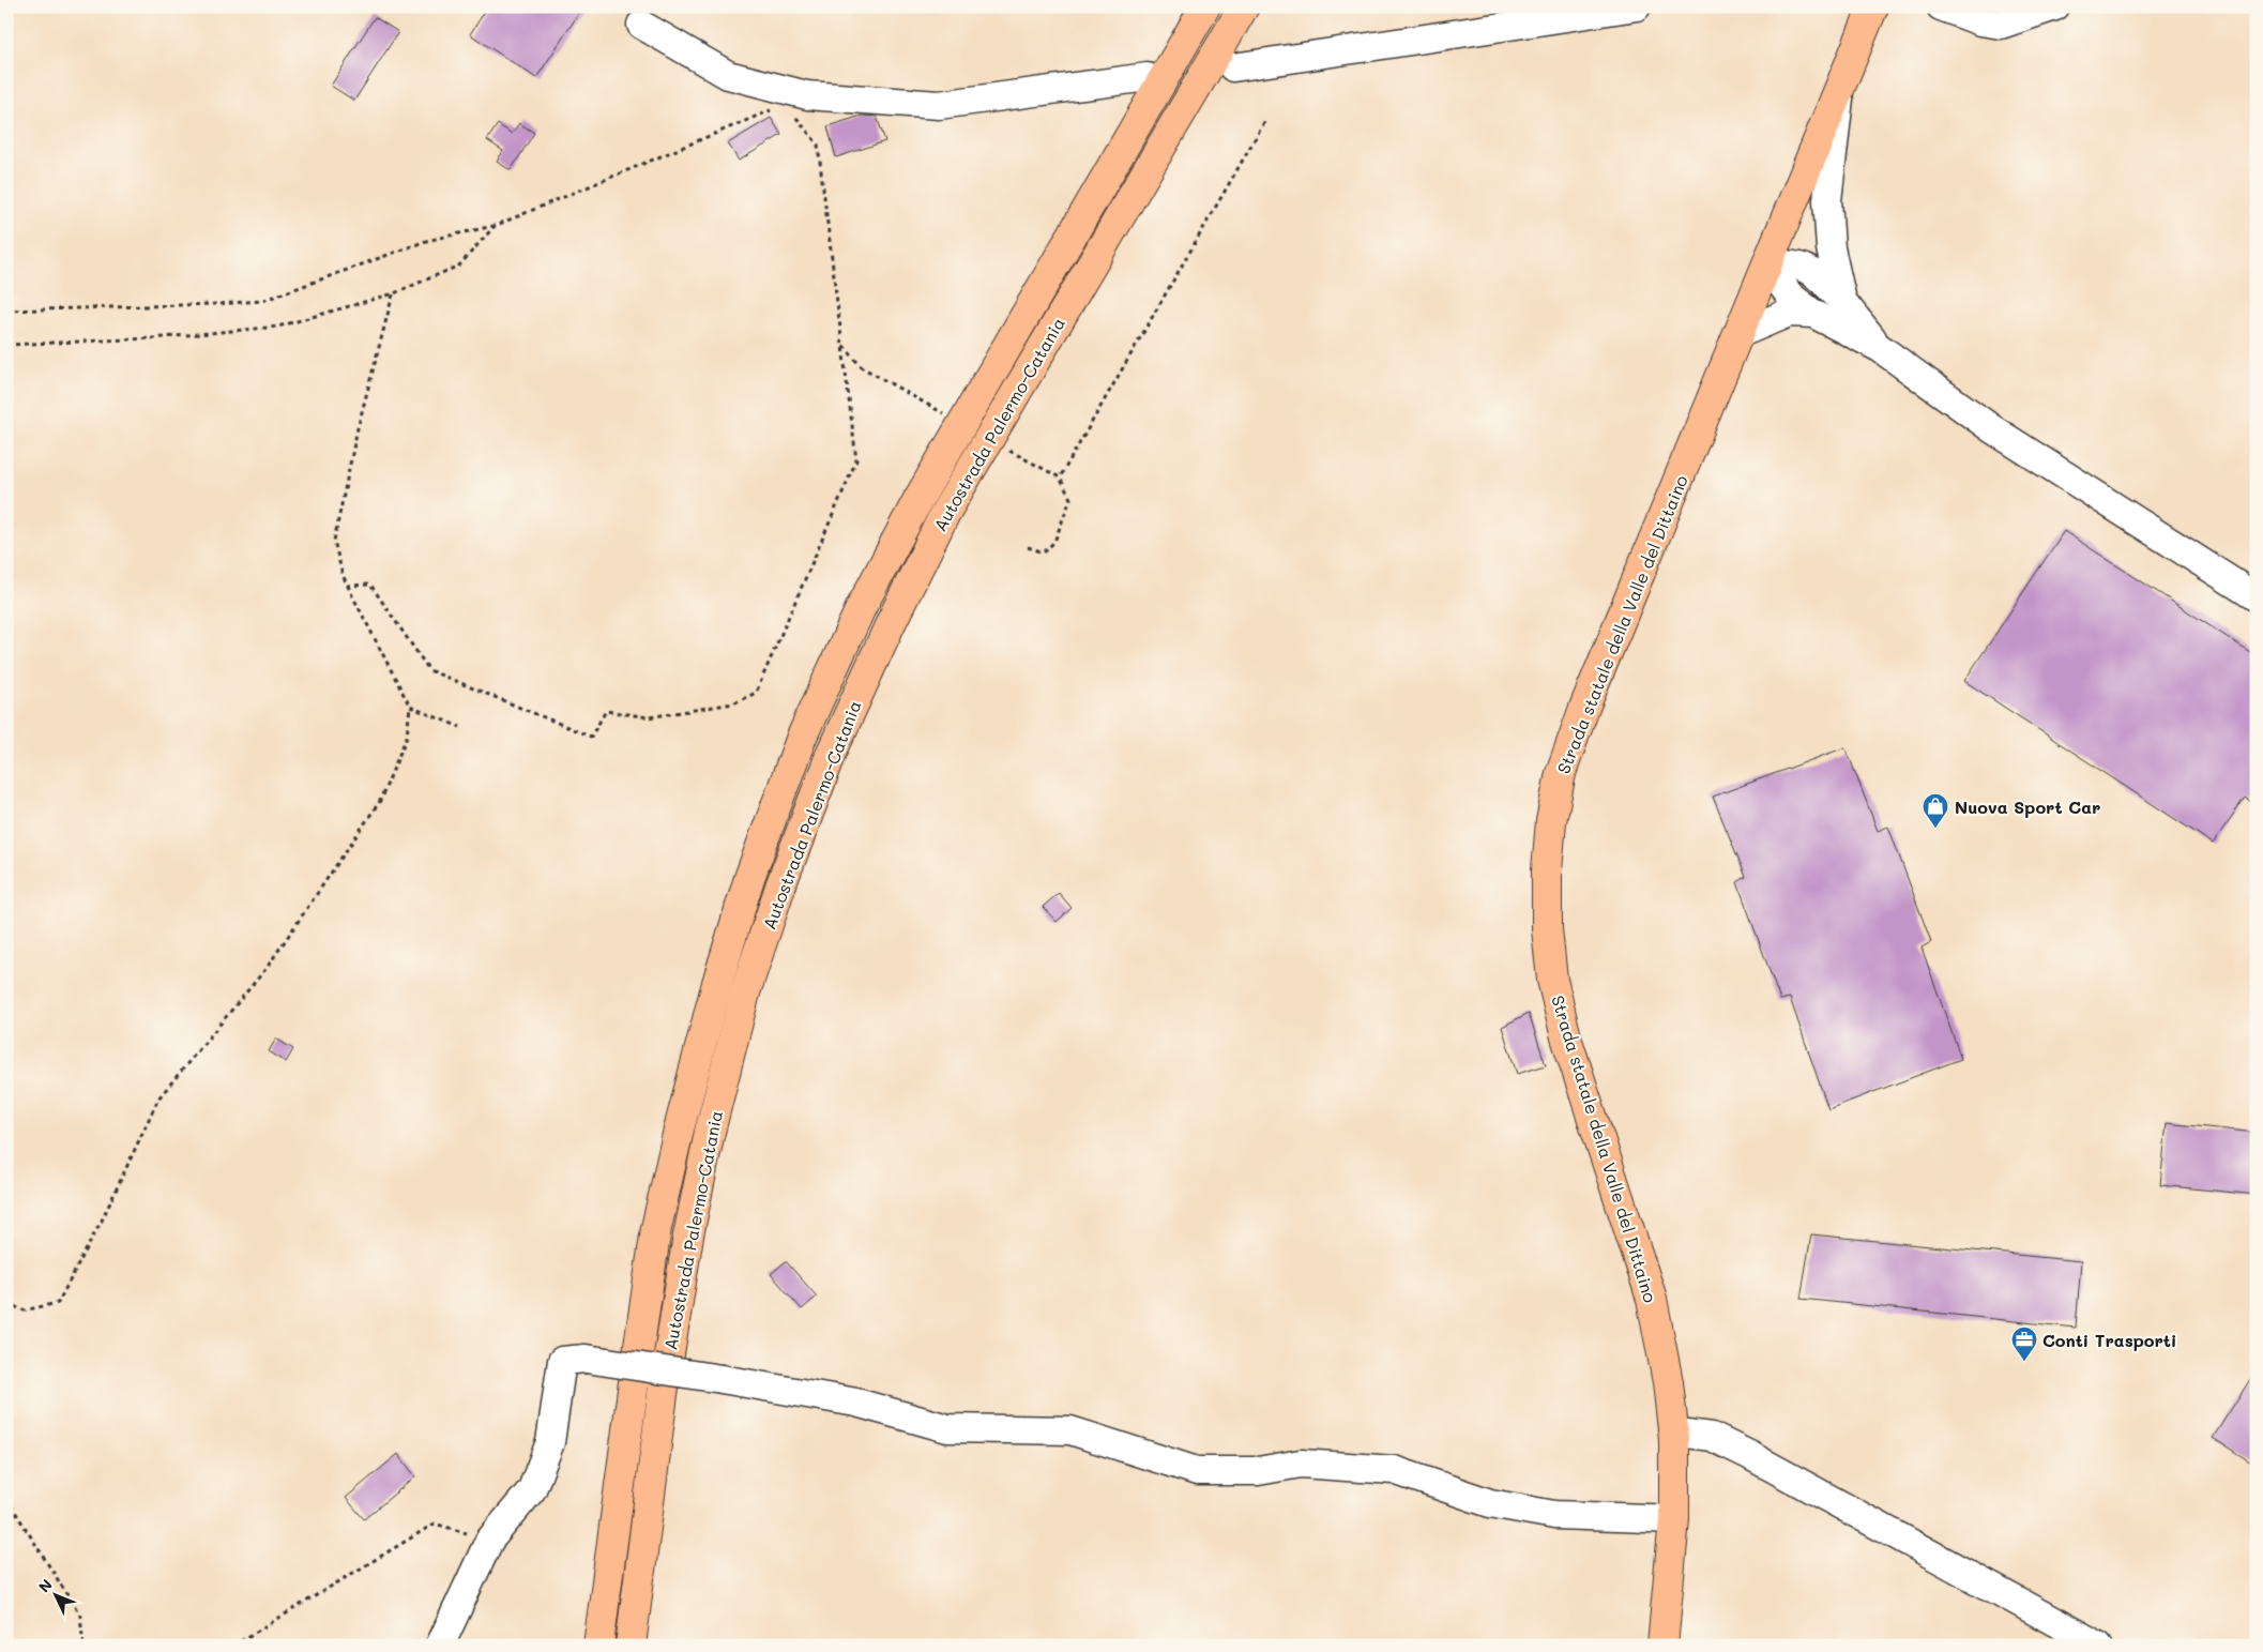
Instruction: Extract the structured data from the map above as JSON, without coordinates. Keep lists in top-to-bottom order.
{
  "streets": {
    "main road": ["Autostrada Palermo-Catania", "Strada statale della Valle del Dittaino"]
  },
  "places": {
    "shop": ["Nuova Sport Car"],
    "office": ["Conti Trasporti"]
  },
  "north": "top left"
}
